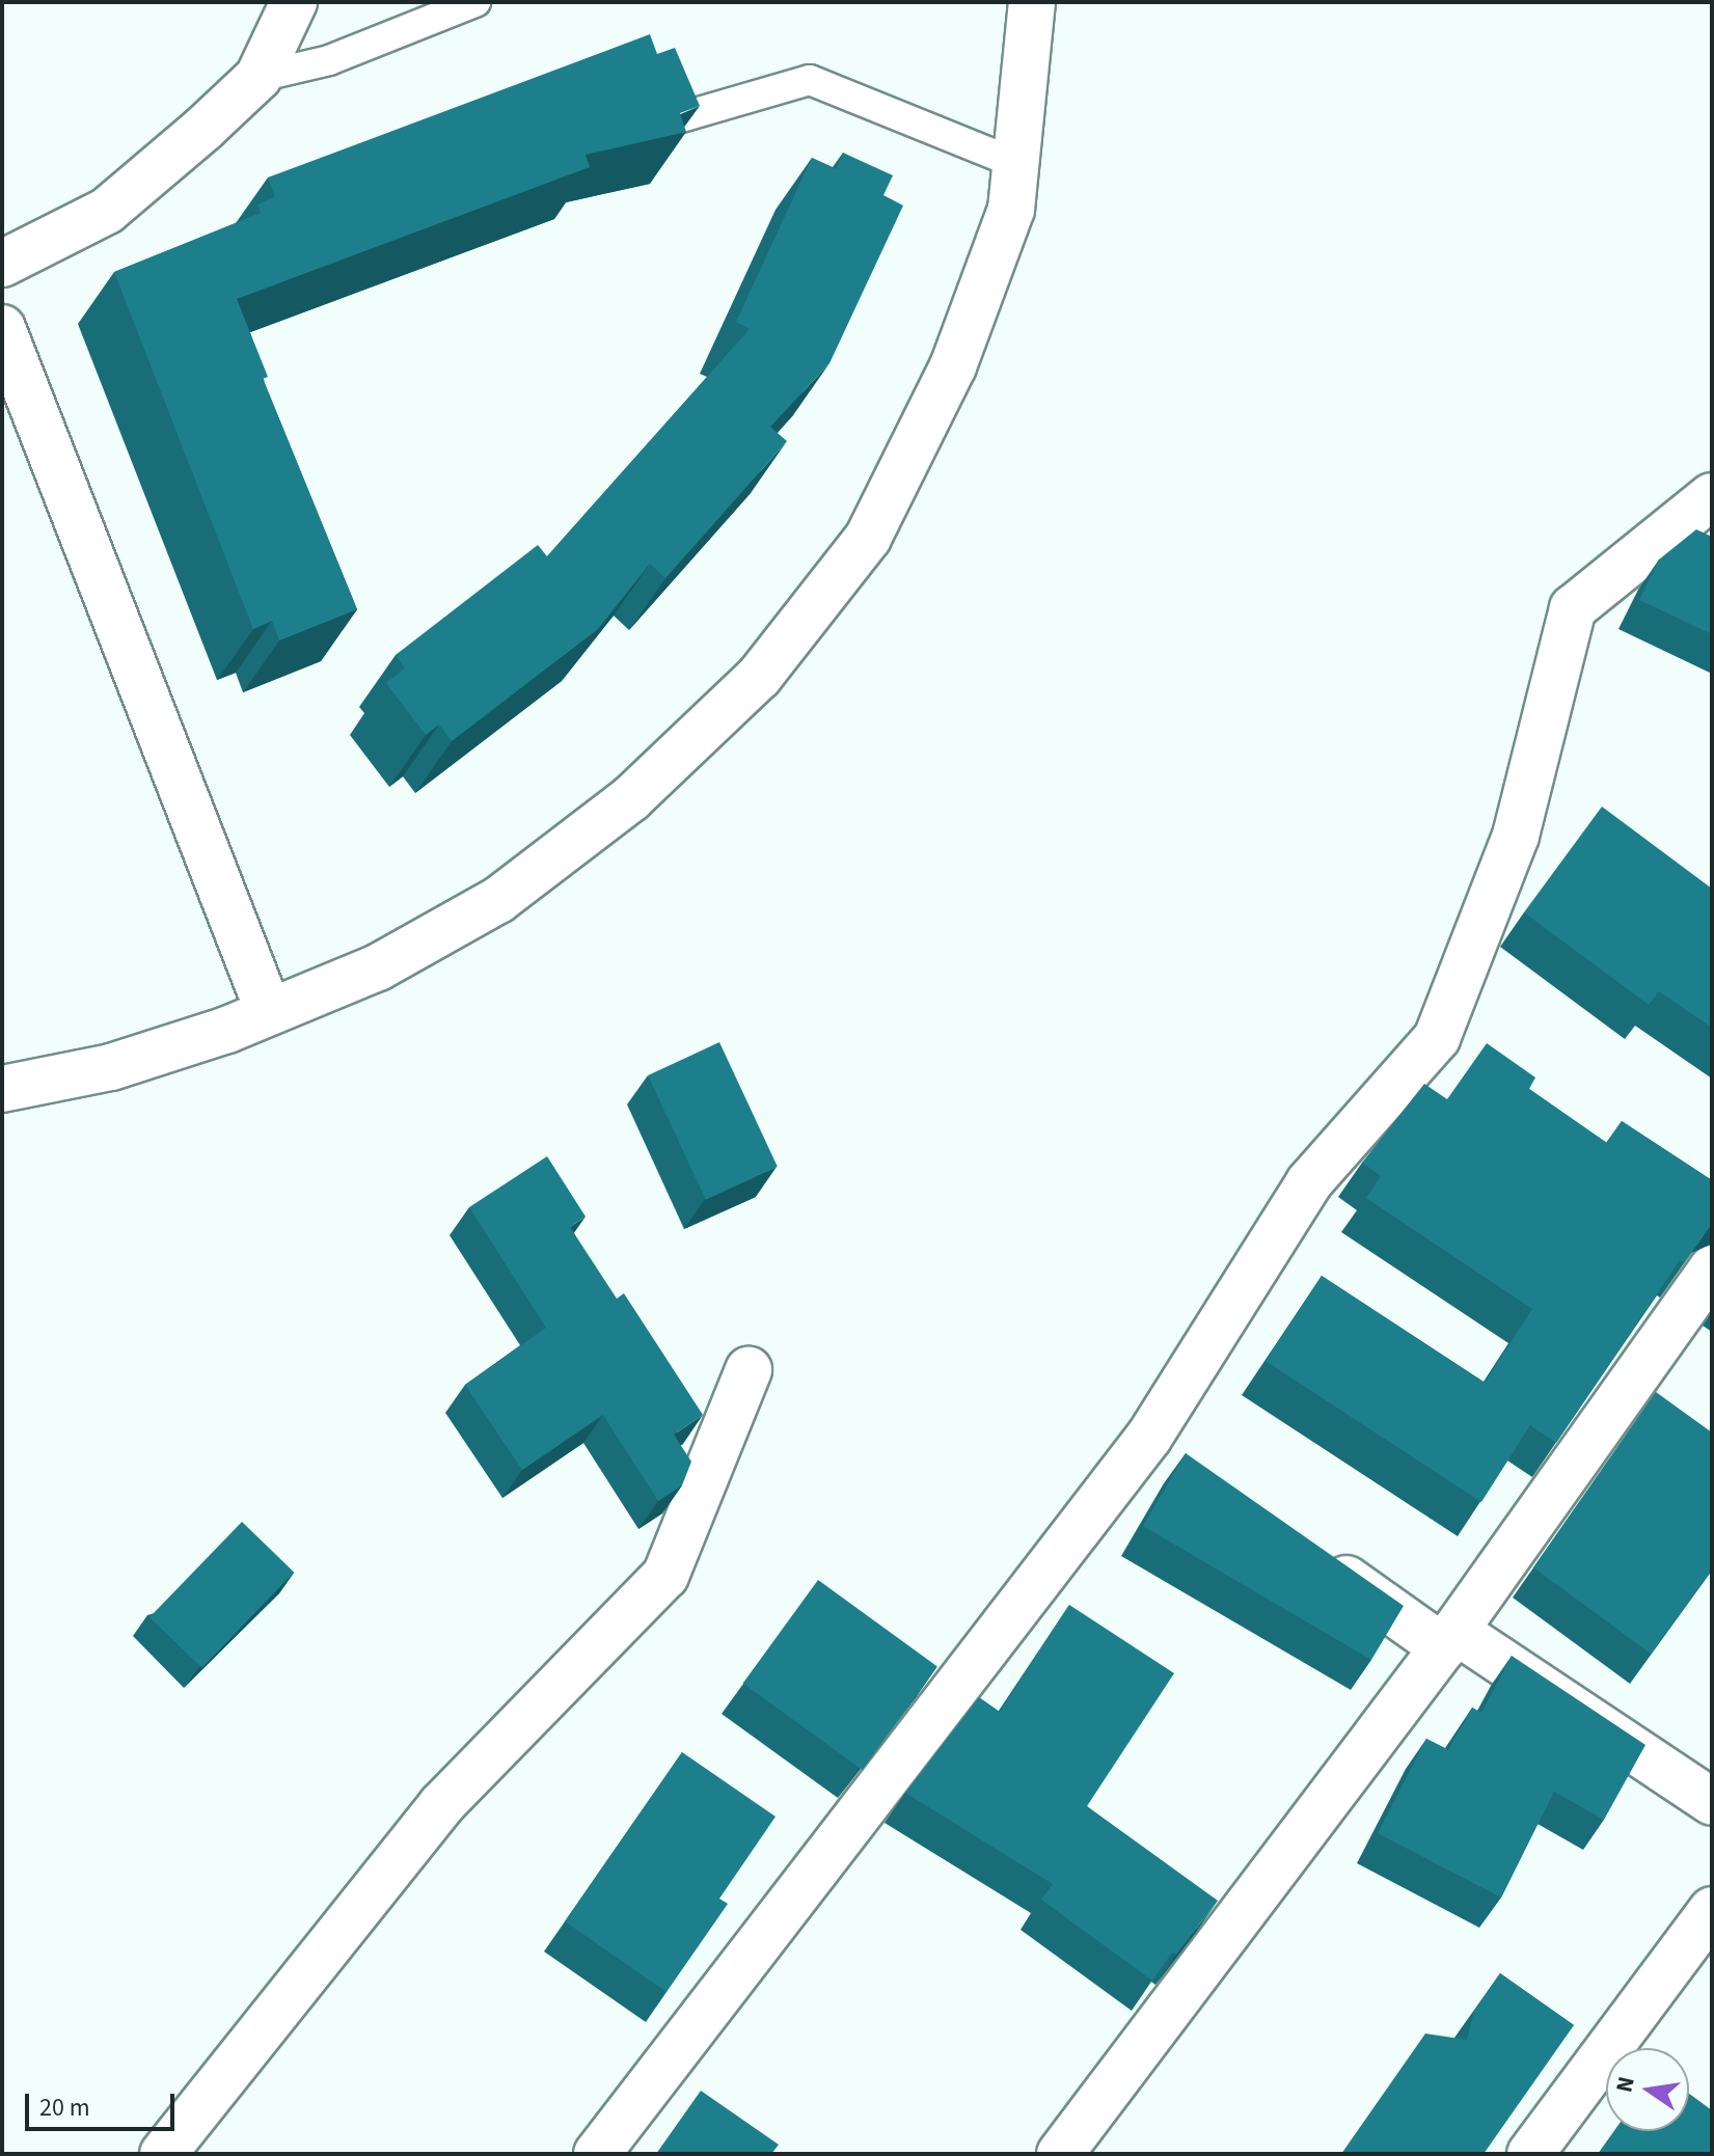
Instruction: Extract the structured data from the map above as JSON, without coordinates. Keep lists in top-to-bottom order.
{
  "scale_bar": "20 m",
  "north": "left"
}
